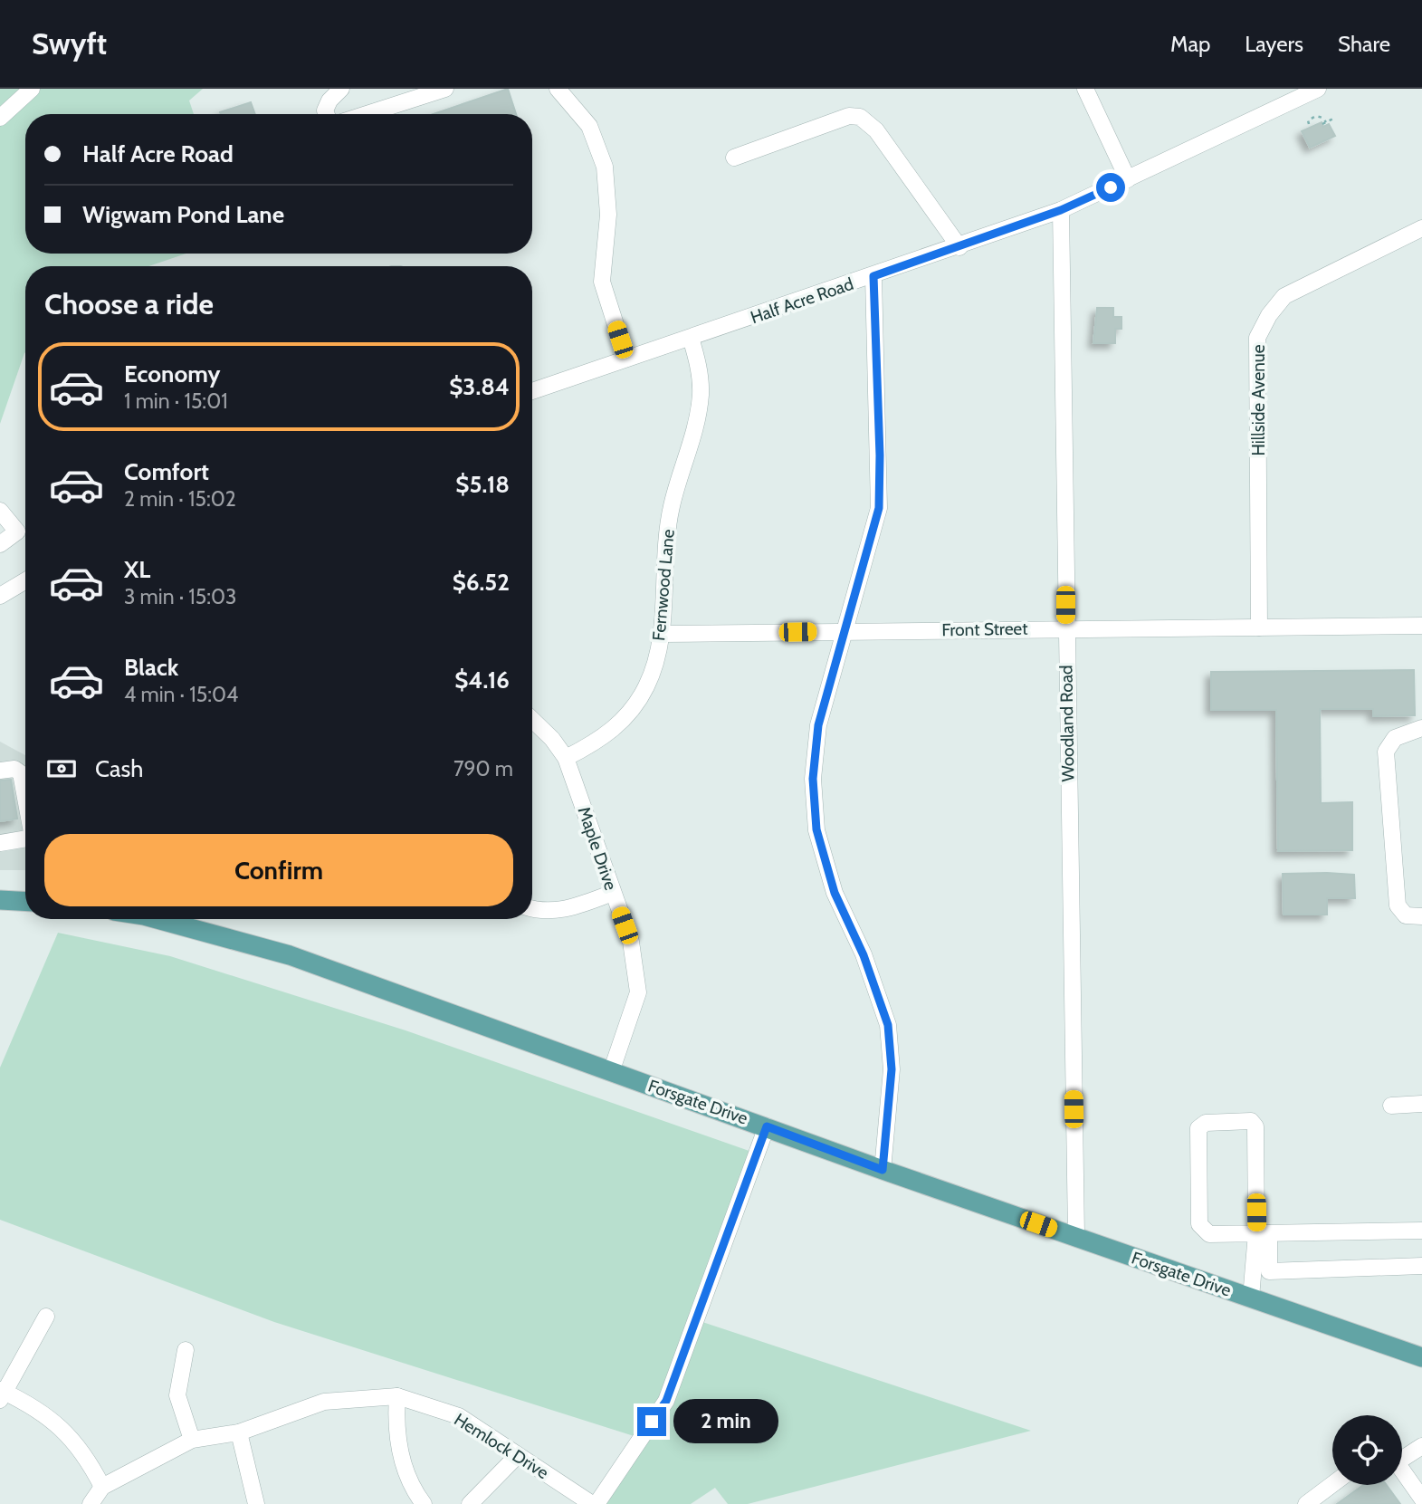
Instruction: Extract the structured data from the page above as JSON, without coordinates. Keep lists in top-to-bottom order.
{
  "streets": {
    "main road": ["Forsgate Drive"],
    "street": [
      "Half Acre Road",
      "Hillside Avenue",
      "Fernwood Lane",
      "Front Street",
      "Woodland Road",
      "Maple Drive",
      "Hemlock Drive"
    ]
  },
  "crossings": [
    ["Half Acre Road", "Fernwood Lane"],
    ["Half Acre Road", "Woodland Road"],
    ["Hillside Avenue", "Front Street"],
    ["Fernwood Lane", "Front Street"],
    ["Fernwood Lane", "Maple Drive"],
    ["Front Street", "Woodland Road"],
    ["Woodland Road", "Forsgate Drive"],
    ["Maple Drive", "Forsgate Drive"]
  ],
  "page": {
    "header": "Swyft",
    "nav": ["Map", "Layers", "Share"],
    "banner": ["Half Acre Road", "Wigwam Pond Lane"],
    "heading": "Choose a ride",
    "list": [
      {
        "name": "Economy",
        "note": "1 min · 15:01",
        "value": "$3.84"
      },
      {
        "name": "Comfort",
        "note": "2 min · 15:02",
        "value": "$5.18"
      },
      {
        "name": "XL",
        "note": "3 min · 15:03",
        "value": "$6.52"
      },
      {
        "name": "Black",
        "note": "4 min · 15:04",
        "value": "$4.16"
      }
    ],
    "pay": ["Cash", "790 m"],
    "buttons": "Confirm",
    "bubble": "2 min"
  }
}
